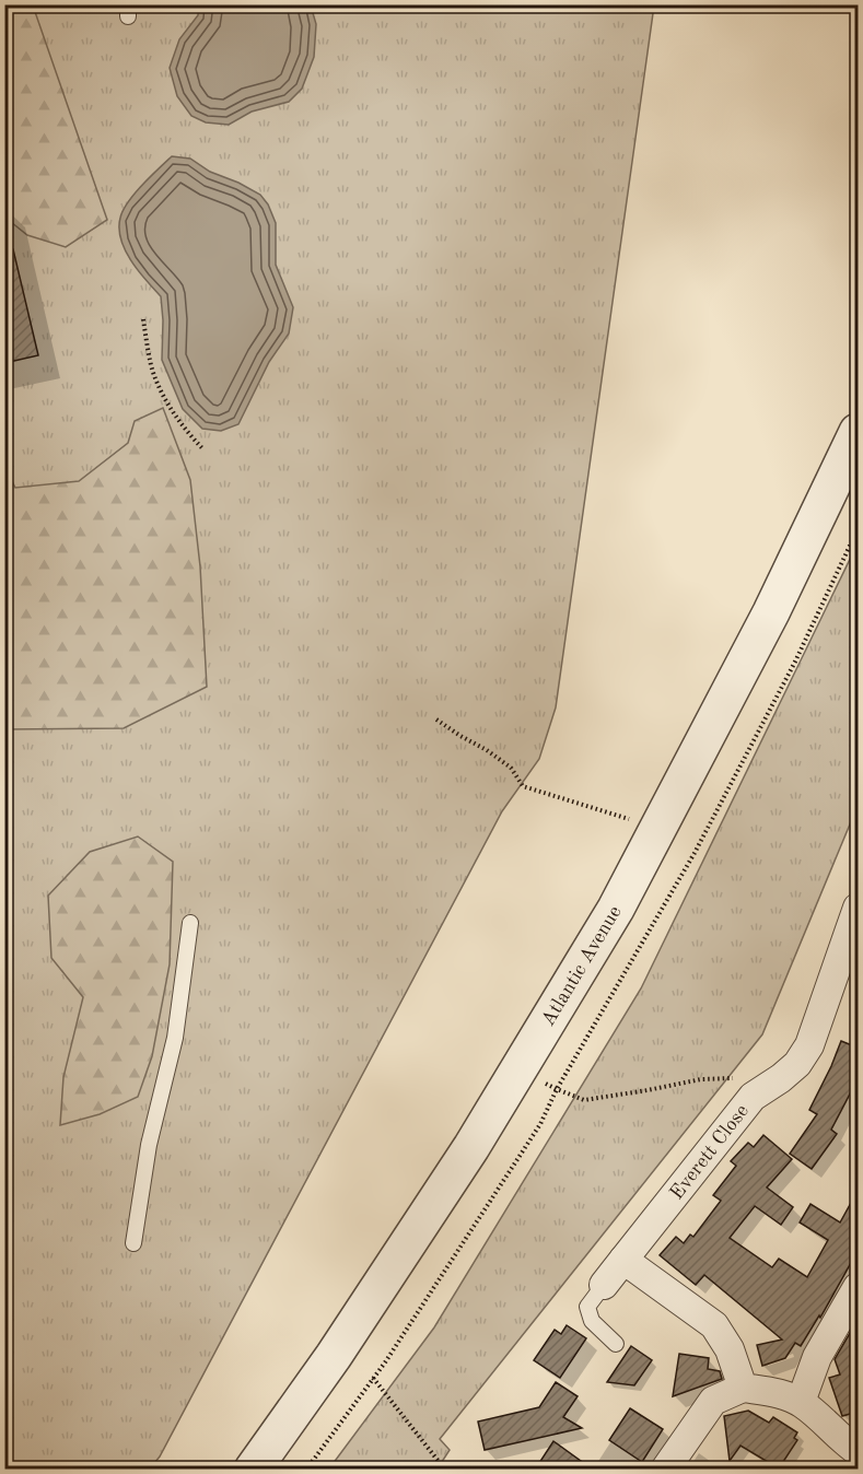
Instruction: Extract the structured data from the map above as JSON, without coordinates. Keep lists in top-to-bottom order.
{
  "streets": {
    "street": ["Atlantic Avenue", "Everett Close"]
  }
}
